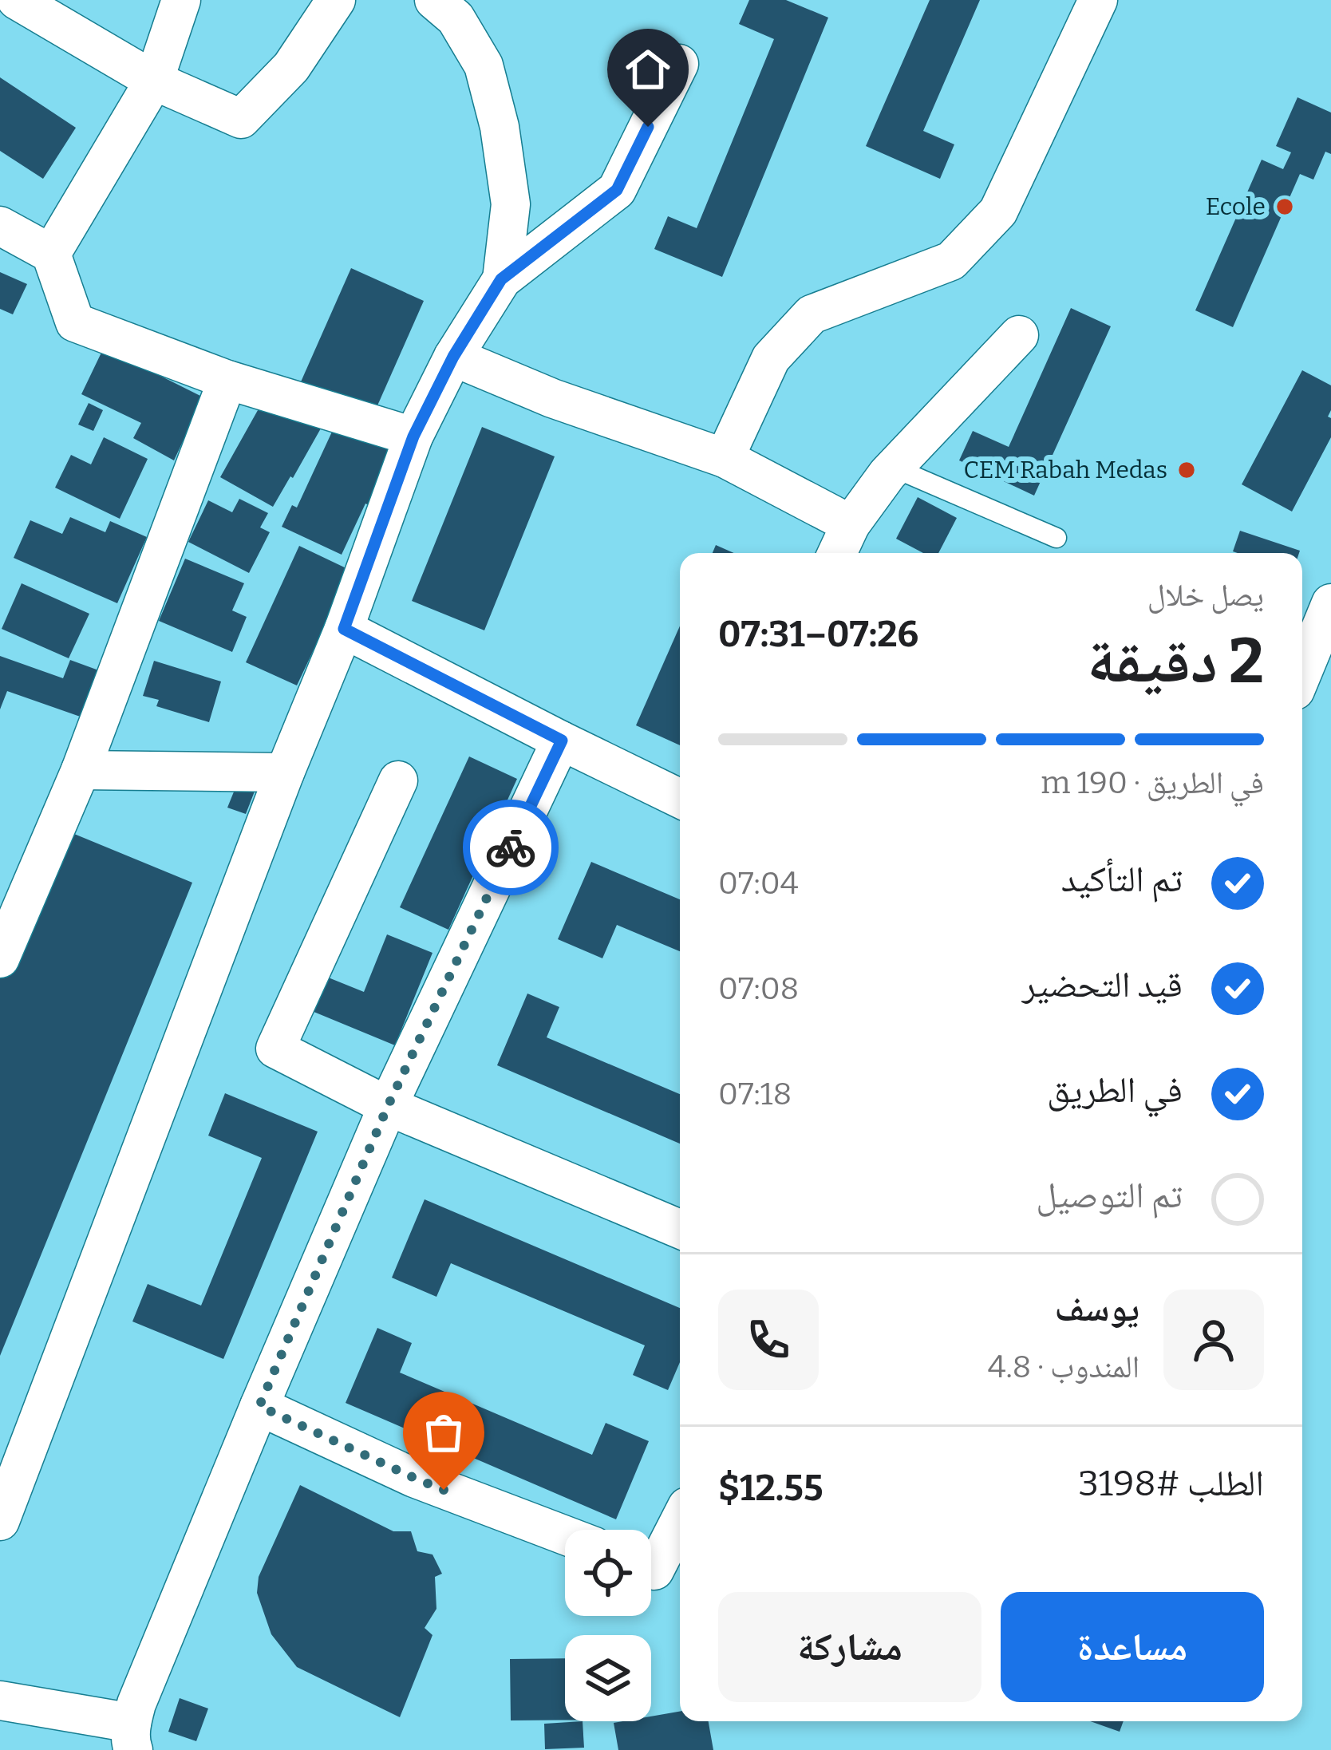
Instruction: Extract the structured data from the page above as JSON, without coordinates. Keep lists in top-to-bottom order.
{
  "places": ["Ecole", "CEM Rabah Medas"],
  "page": {
    "heading": ["2 دقيقة", "يصل خلال", "07:26–07:31"],
    "panel": [
      "يوسف",
      "المندوب · 4.8",
      "الطلب #3198",
      "$12.55"
    ],
    "bar": "في الطريق · 190 m",
    "list": [
      ["تم التأكيد", "07:04"],
      ["قيد التحضير", "07:08"],
      ["في الطريق", "07:18"],
      "تم التوصيل"
    ],
    "buttons": ["مساعدة", "مشاركة"]
  }
}
